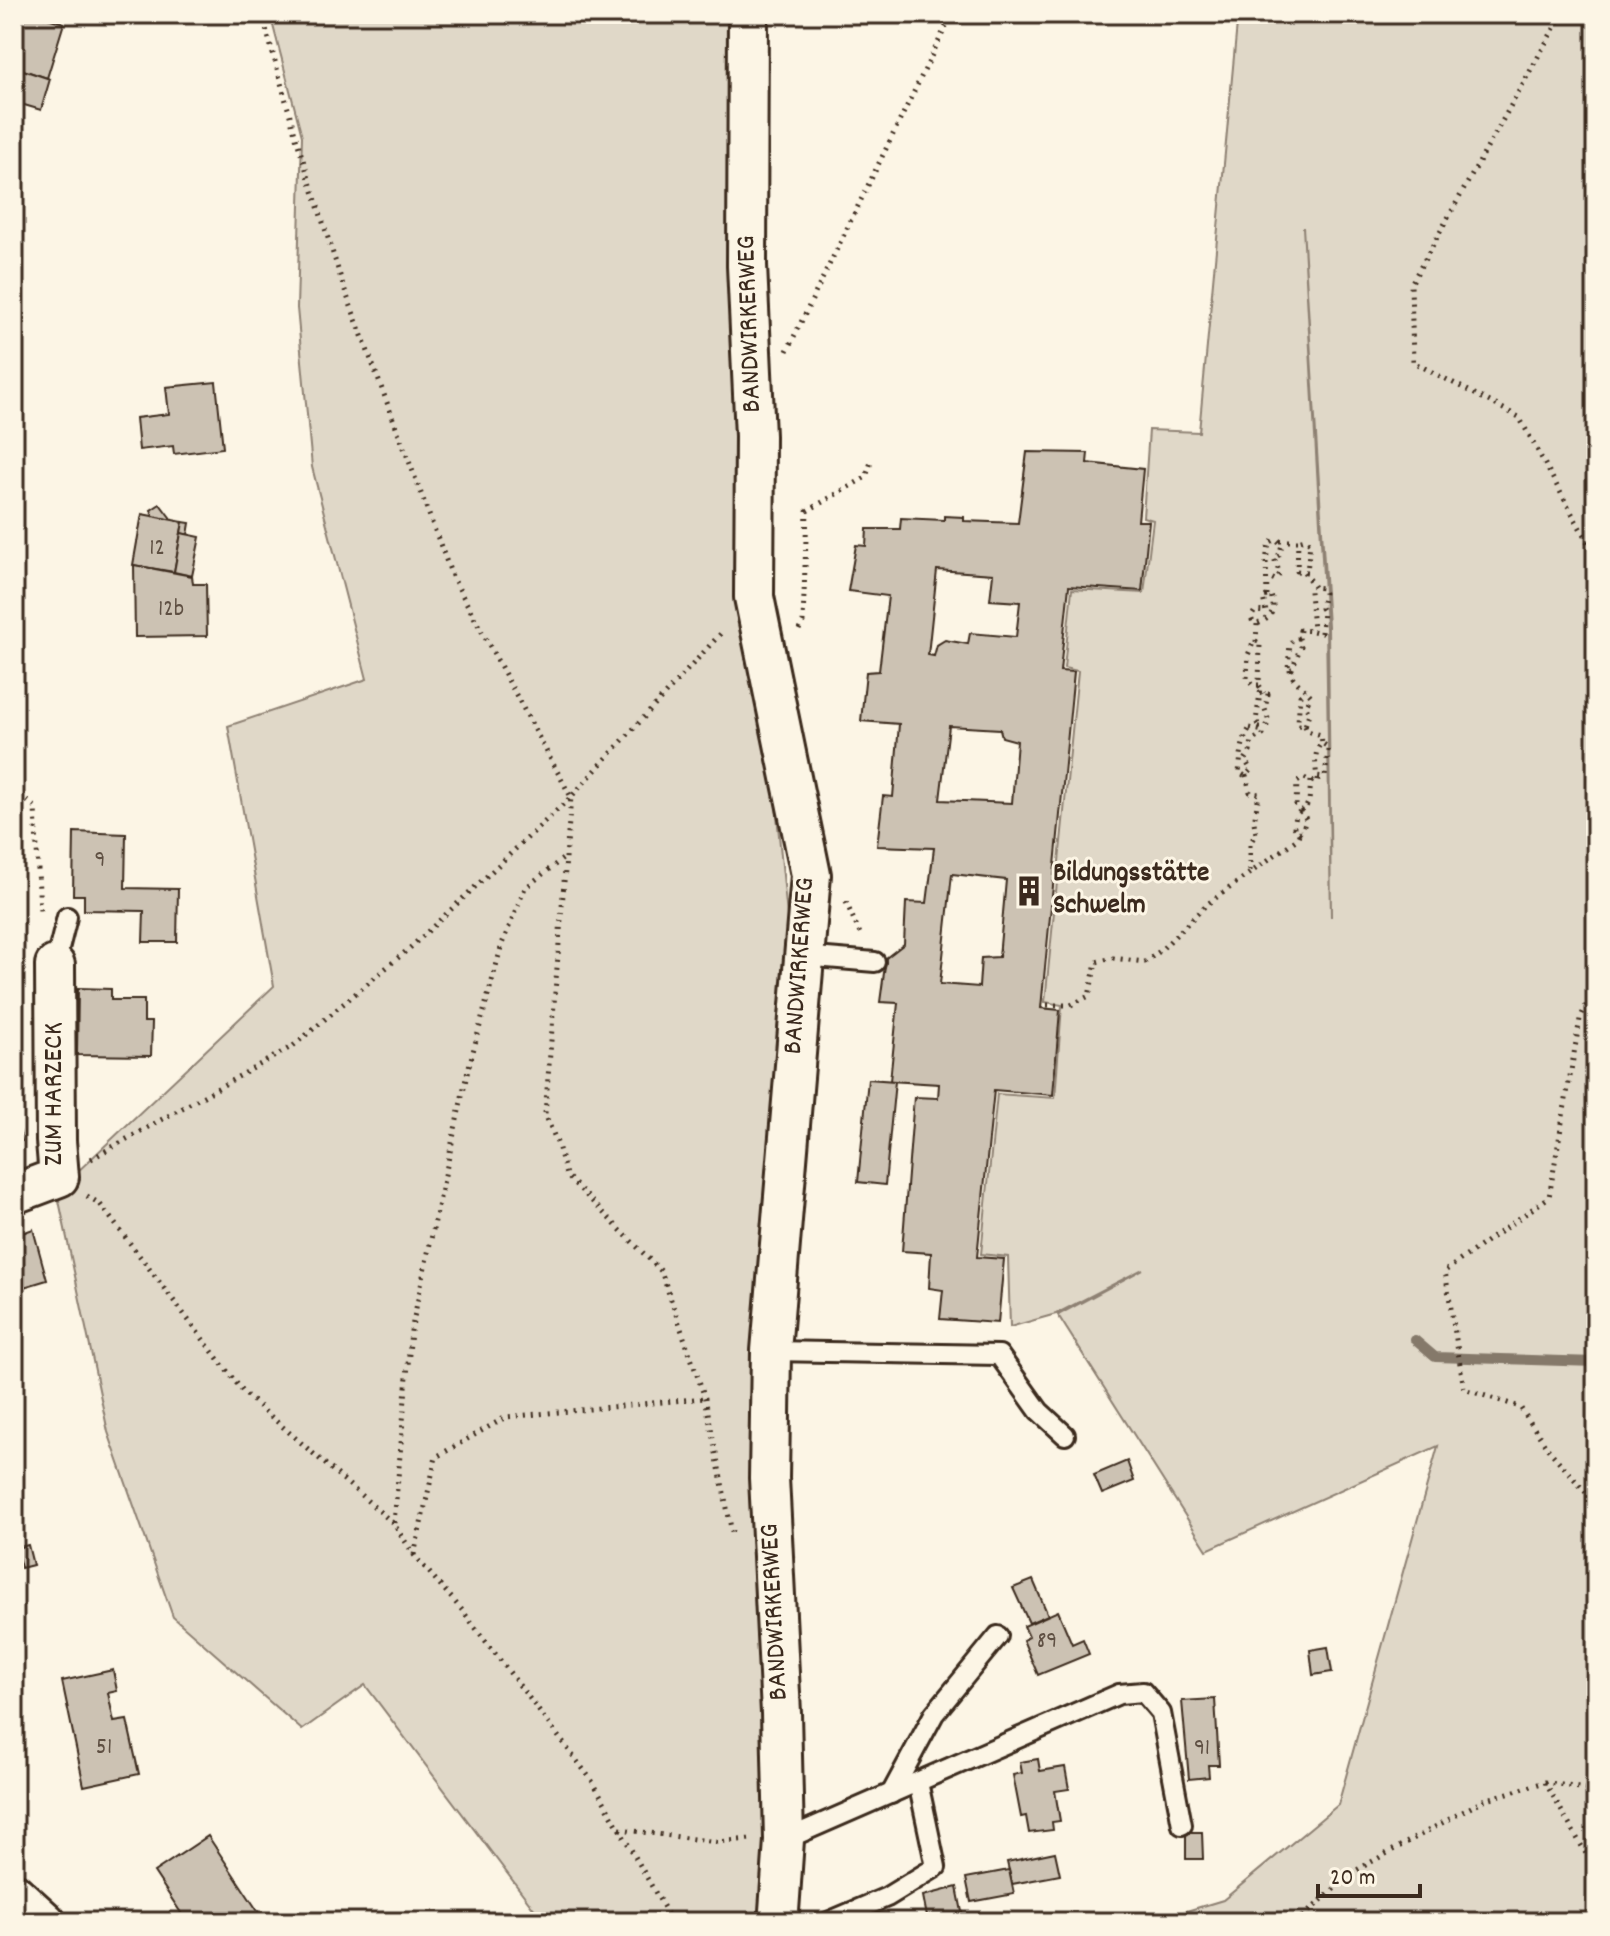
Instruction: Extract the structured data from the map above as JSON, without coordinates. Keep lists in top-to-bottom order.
{
  "streets": {
    "street": ["BANDWIRKERWEG", "ZUM HARZECK"]
  },
  "places": {
    "building": ["Bildungsstätte Schwelm"]
  },
  "house_numbers": [
    "12",
    "12b",
    "9",
    "89",
    "51",
    "91"
  ],
  "scale_bar": "20 m"
}
